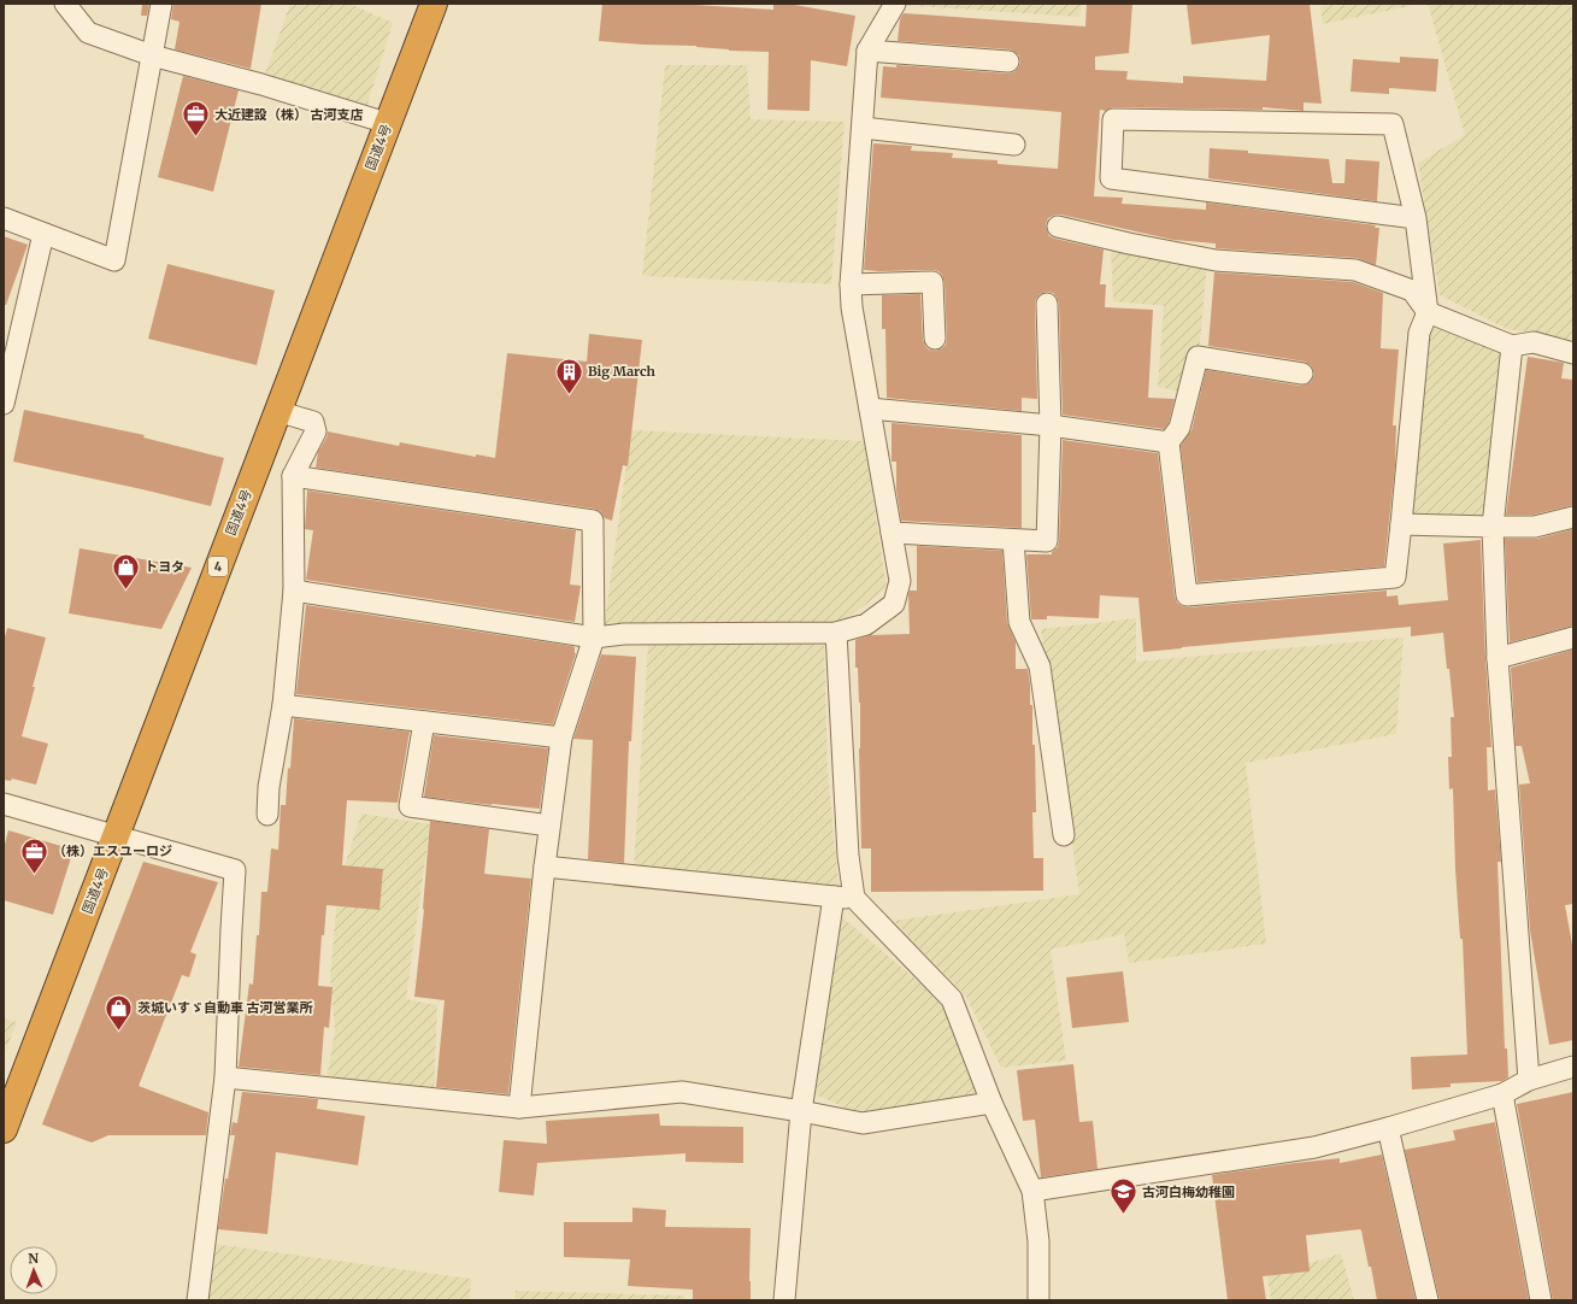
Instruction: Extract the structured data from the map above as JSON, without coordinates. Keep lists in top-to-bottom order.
{
  "streets": {
    "highway": ["国道4号", "4"]
  },
  "places": {
    "office": ["大近建設（株） 古河支店", "（株）エスユーロジ"],
    "building": ["Big March"],
    "shop": ["トヨタ", "茨城いすゞ自動車 古河営業所"],
    "school or university": ["古河白梅幼稚園"]
  },
  "north": "top"
}
